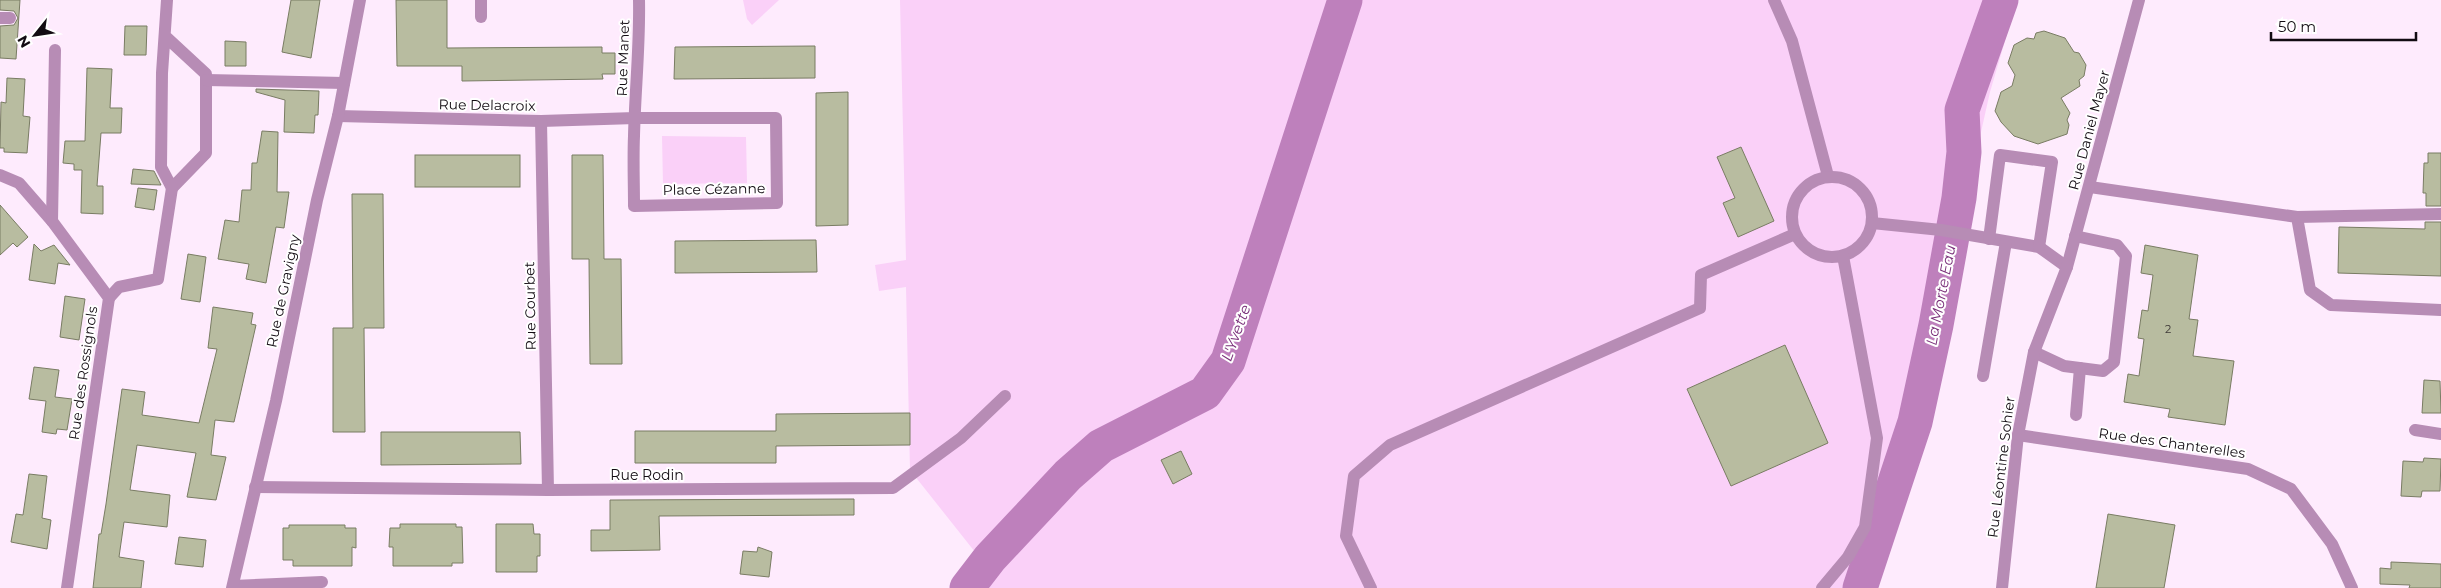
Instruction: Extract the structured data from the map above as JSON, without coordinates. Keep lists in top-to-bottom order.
{
  "streets": {
    "street": [
      "Rue Manet",
      "Rue Delacroix",
      "Rue Daniel Mayer",
      "Place Cézanne",
      "Rue de Gravigny",
      "Rue Courbet",
      "Rue des Rossignols",
      "Rue des Chanterelles",
      "Rue Léontine Sohier",
      "Rue Rodin"
    ]
  },
  "crossings": [
    ["Rue Manet", "Rue Delacroix"],
    ["Rue Manet", "Place Cézanne"],
    ["Rue Delacroix", "Place Cézanne"],
    ["Rue Delacroix", "Rue de Gravigny"],
    ["Rue Delacroix", "Rue Courbet"],
    ["Rue Daniel Mayer", "Rue Léontine Sohier"],
    ["Rue de Gravigny", "Rue Rodin"],
    ["Rue Courbet", "Rue Rodin"],
    ["Rue des Chanterelles", "Rue Léontine Sohier"]
  ],
  "water": ["La Morte Eau", "L'Yvette"],
  "house_numbers": ["2"],
  "scale_bar": "50 m",
  "north": "bottom left"
}
